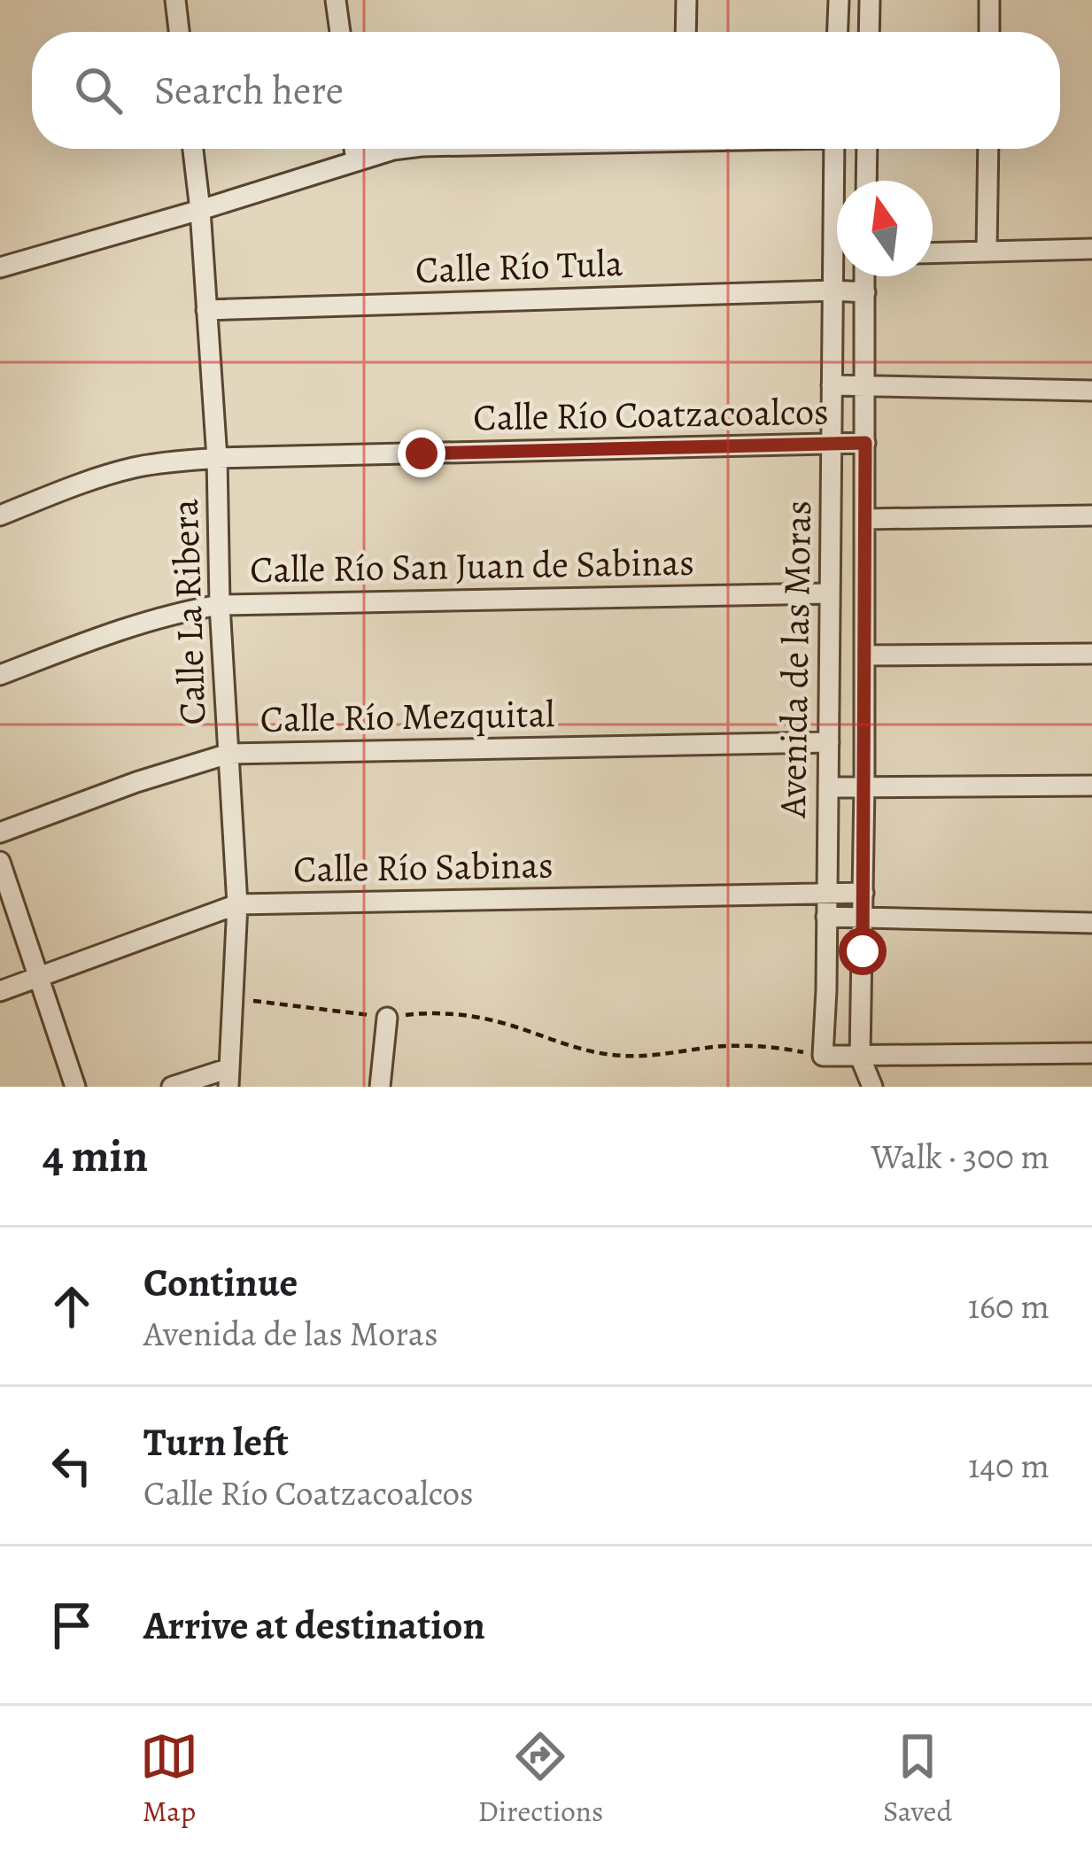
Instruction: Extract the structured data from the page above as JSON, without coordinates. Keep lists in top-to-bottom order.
{
  "streets": {
    "street": [
      "Calle Río Tula",
      "Calle Río Coatzacoalcos",
      "Calle Río San Juan de Sabinas",
      "Calle La Ribera",
      "Avenida de las Moras",
      "Calle Río Mezquital",
      "Calle Río Sabinas"
    ]
  },
  "crossings": [
    ["Calle Río Tula", "Calle La Ribera"],
    ["Calle Río Tula", "Avenida de las Moras"],
    ["Calle Río Coatzacoalcos", "Calle La Ribera"],
    ["Calle Río Coatzacoalcos", "Avenida de las Moras"],
    ["Calle Río San Juan de Sabinas", "Calle La Ribera"],
    ["Calle Río San Juan de Sabinas", "Avenida de las Moras"],
    ["Calle La Ribera", "Calle Río Mezquital"],
    ["Calle La Ribera", "Calle Río Sabinas"],
    ["Avenida de las Moras", "Calle Río Mezquital"],
    ["Avenida de las Moras", "Calle Río Sabinas"]
  ],
  "north": "top",
  "page": {
    "search": "Search here",
    "heading": ["4 min", "Walk · 300 m"],
    "list": [
      ["Continue", "Avenida de las Moras", "160 m"],
      ["Turn left", "Calle Río Coatzacoalcos", "140 m"],
      "Arrive at destination"
    ],
    "nav": ["Map", "Directions", "Saved"]
  }
}
